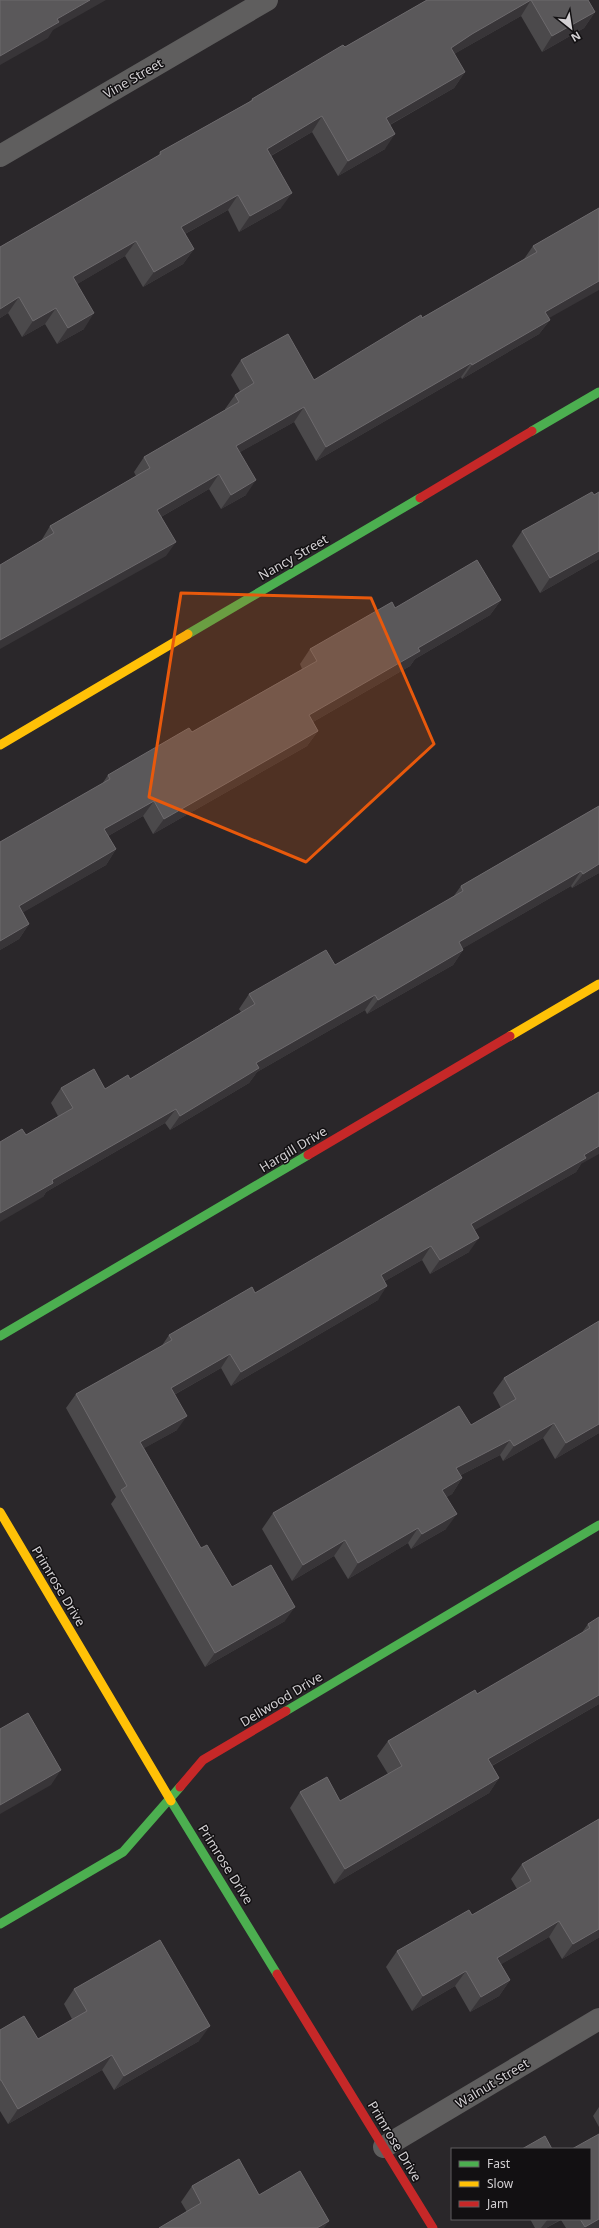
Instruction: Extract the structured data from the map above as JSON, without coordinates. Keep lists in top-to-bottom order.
{
  "streets": {
    "street": [
      "Vine Street",
      "Nancy Street",
      "Hargill Drive",
      "Primrose Drive",
      "Dellwood Drive",
      "Walnut Street"
    ]
  },
  "crossings": [
    ["Primrose Drive", "Dellwood Drive"],
    ["Primrose Drive", "Walnut Street"]
  ],
  "legend": ["Fast", "Slow", "Jam"],
  "north": "bottom right"
}
